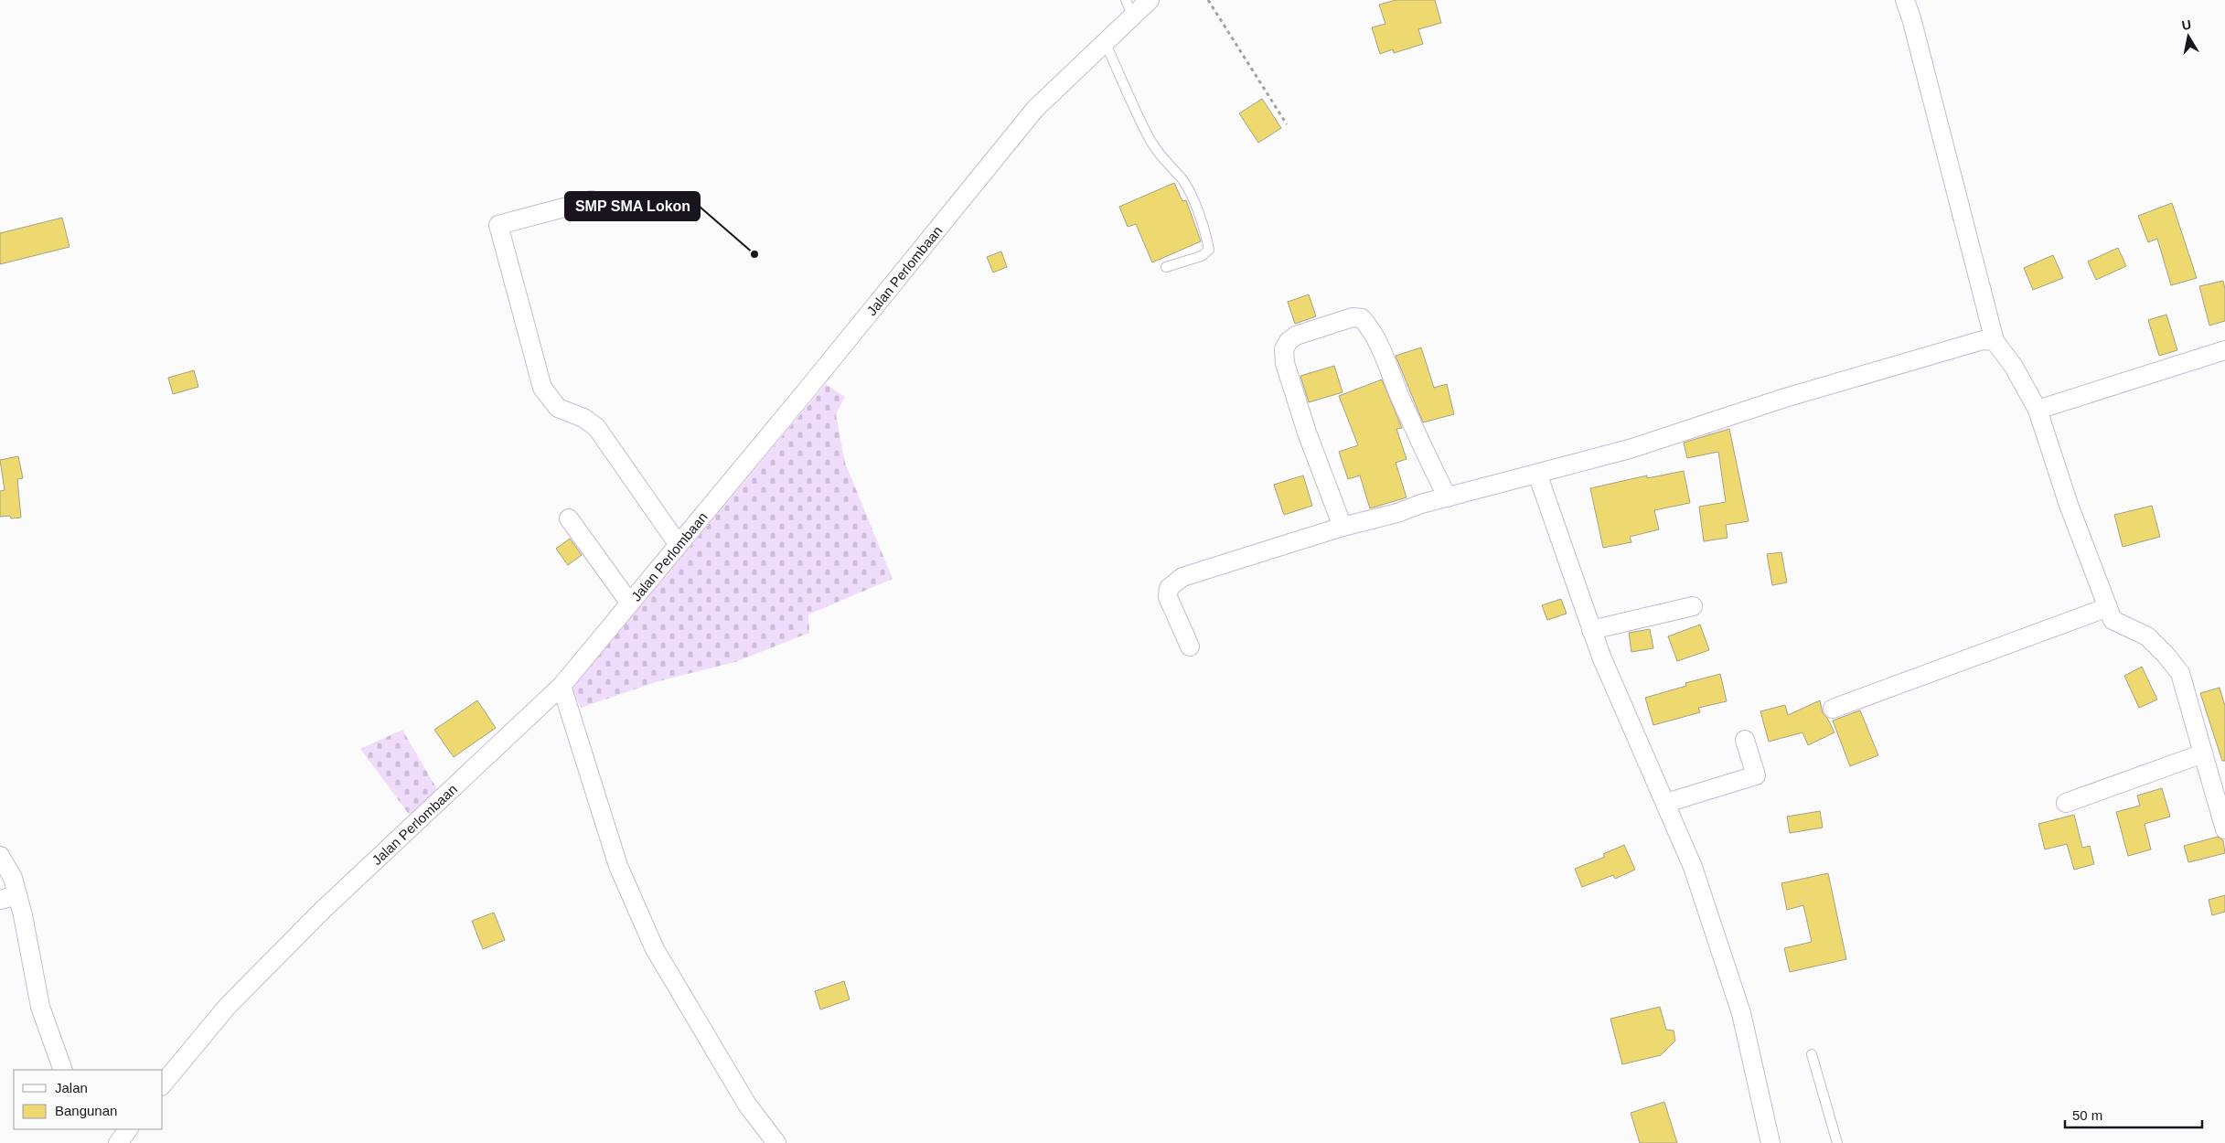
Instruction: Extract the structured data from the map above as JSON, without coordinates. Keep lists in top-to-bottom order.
{
  "streets": {
    "street": ["Jalan Perlombaan"]
  },
  "places": ["SMP SMA Lokon"],
  "legend": ["Jalan", "Bangunan"],
  "scale_bar": "50 m",
  "north": "top"
}
